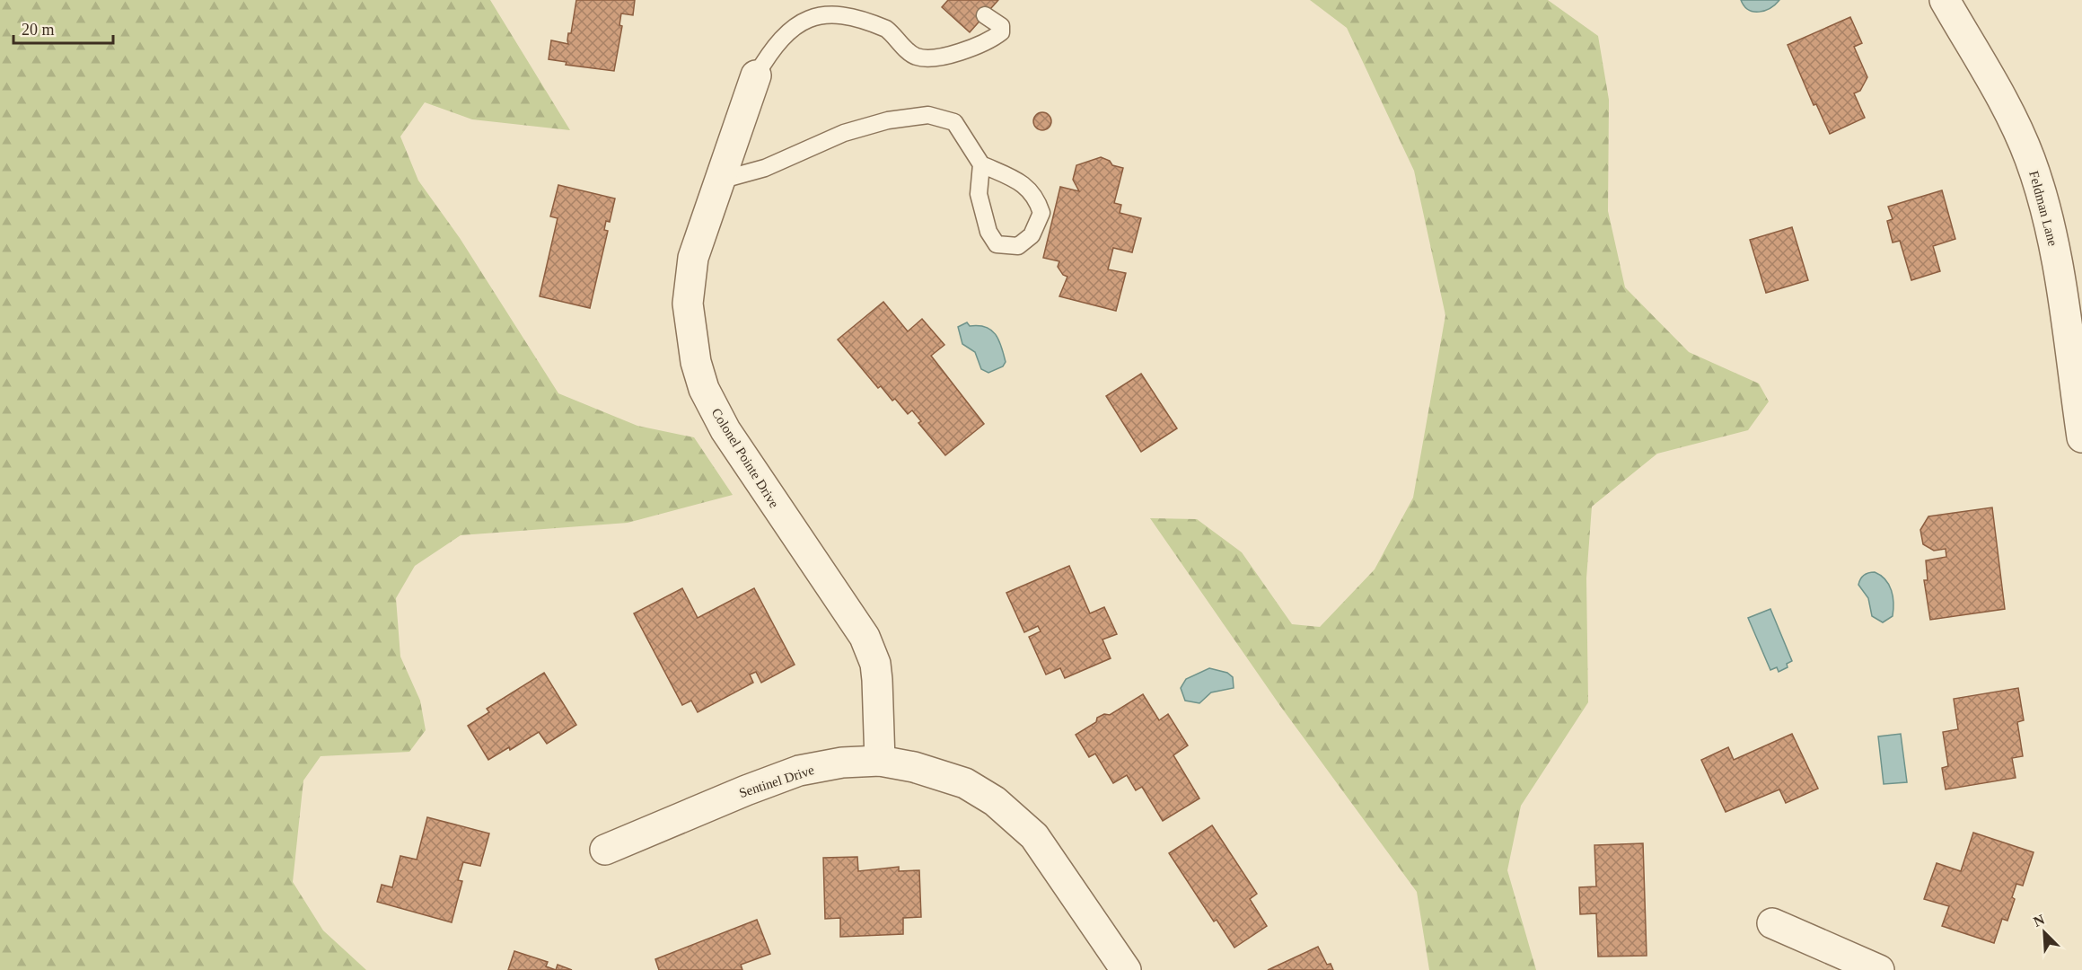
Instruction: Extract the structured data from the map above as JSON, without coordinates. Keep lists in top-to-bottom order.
{
  "streets": {
    "street": ["Feldman Lane", "Colonel Pointe Drive", "Sentinel Drive"]
  },
  "crossings": [
    ["Colonel Pointe Drive", "Sentinel Drive"]
  ],
  "scale_bar": "20 m",
  "north": "top left"
}
